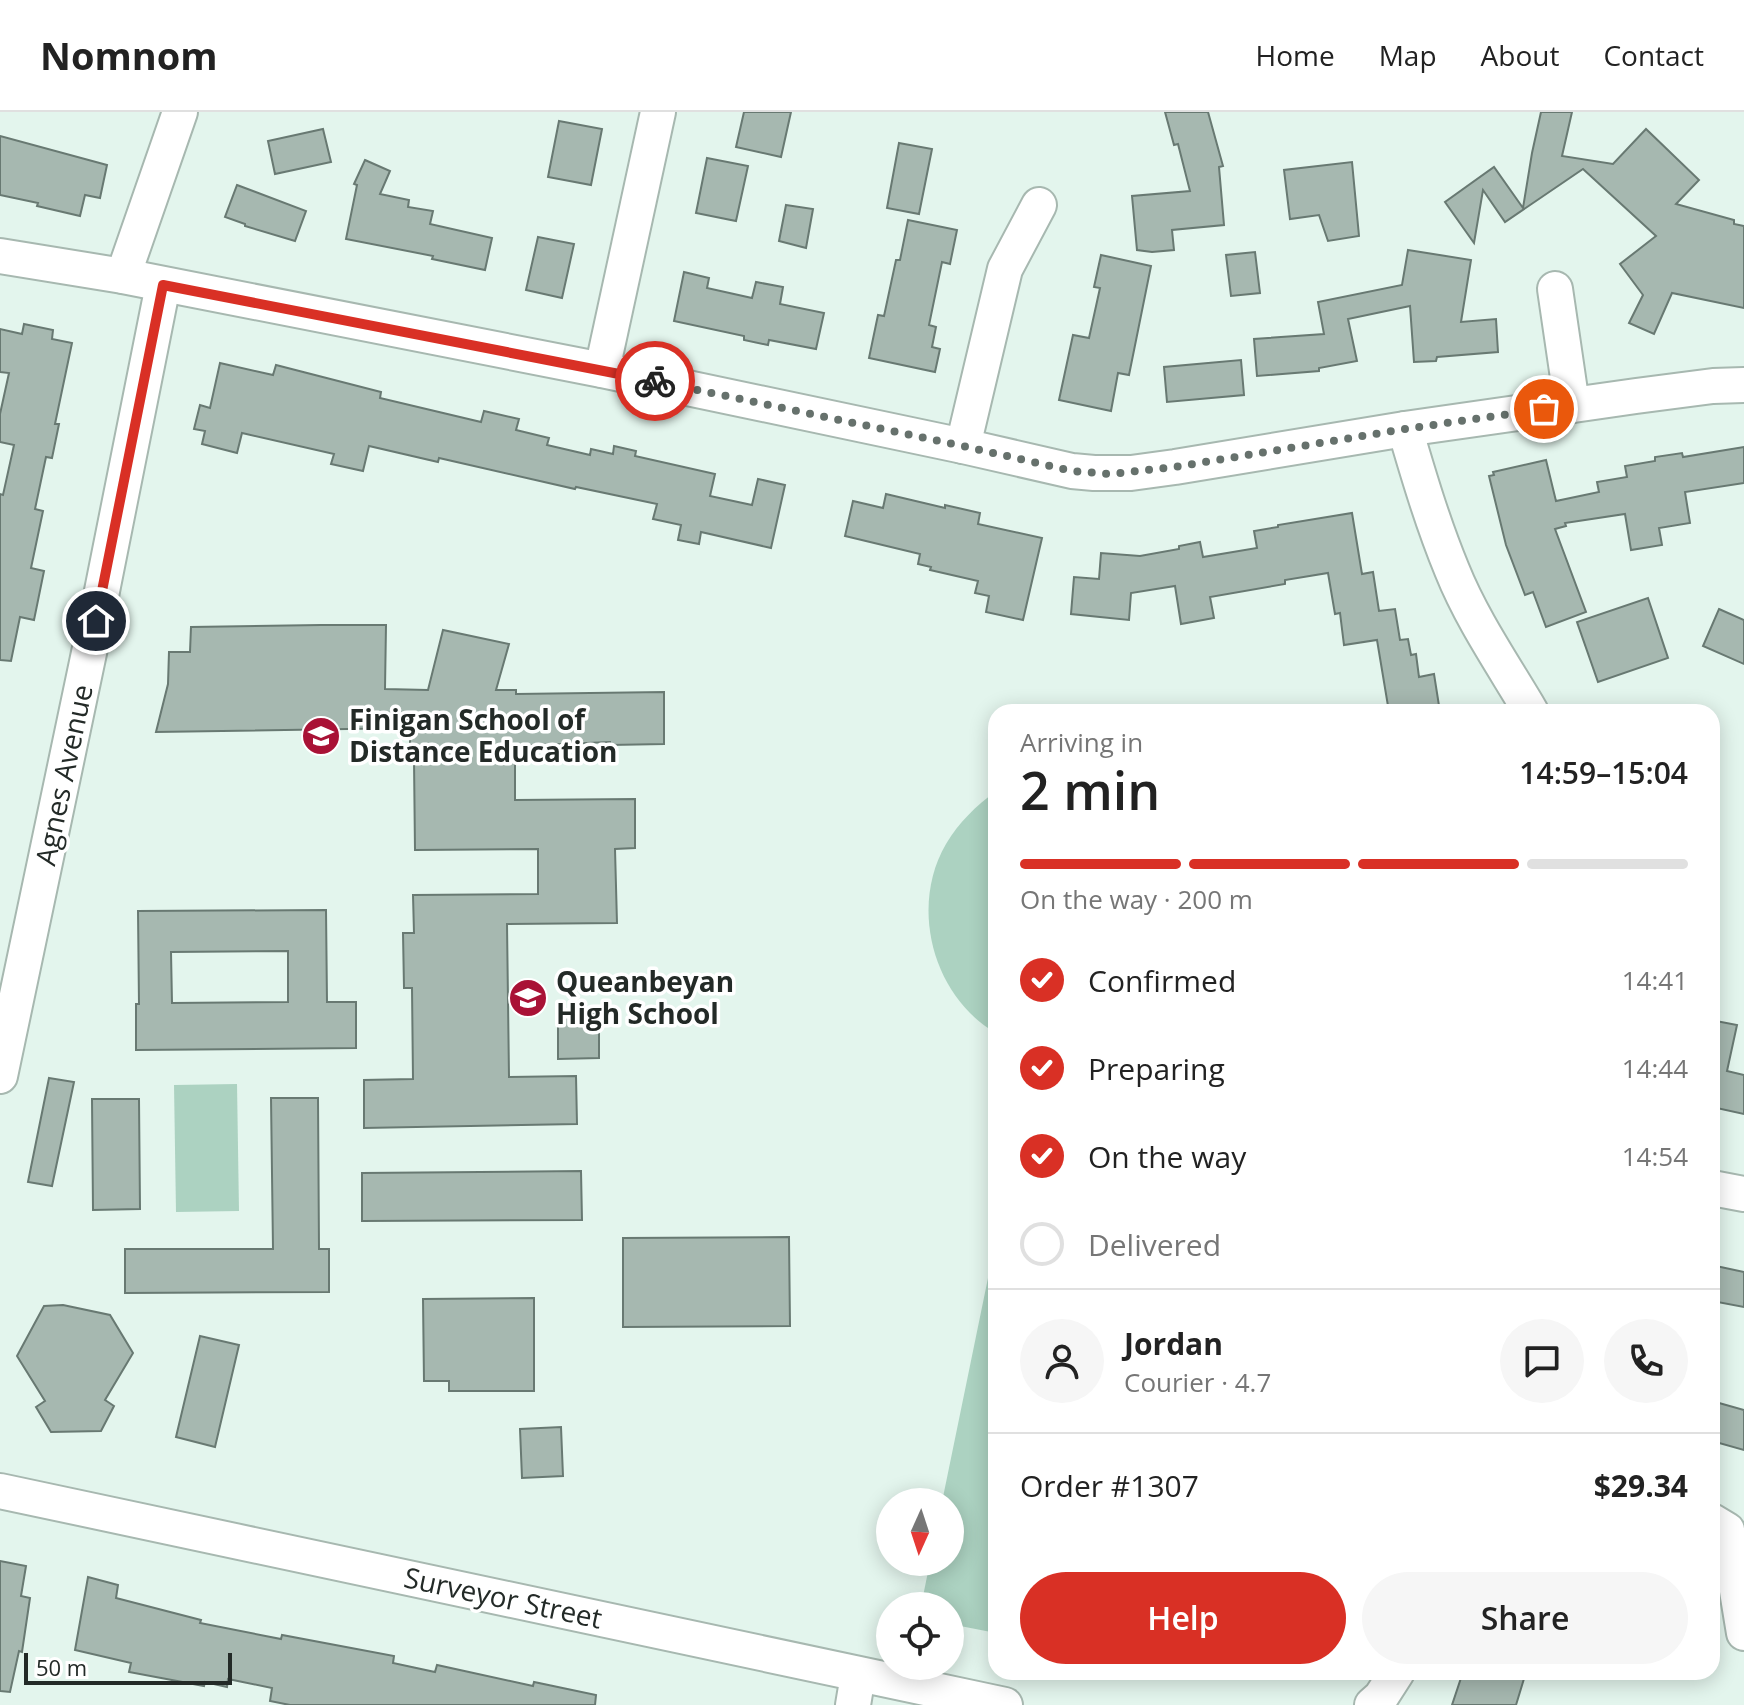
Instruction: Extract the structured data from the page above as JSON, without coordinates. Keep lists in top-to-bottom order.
{
  "streets": {
    "street": ["Agnes Avenue", "Surveyor Street"]
  },
  "places": {
    "school or university": ["Finigan School of Distance Education", "Queanbeyan High School"]
  },
  "scale_bar": "50 m",
  "north": "bottom",
  "page": {
    "header": "Nomnom",
    "nav": [
      "Home",
      "Map",
      "About",
      "Contact"
    ],
    "heading": ["2 min", "Arriving in", "14:59–15:04"],
    "panel": [
      "Jordan",
      "Courier · 4.7",
      "Order #1307",
      "$29.34"
    ],
    "bar": "On the way · 200 m",
    "list": [
      ["Confirmed", "14:41"],
      ["Preparing", "14:44"],
      ["On the way", "14:54"],
      "Delivered"
    ],
    "buttons": ["Help", "Share"],
    "scale": "50 m"
  }
}
